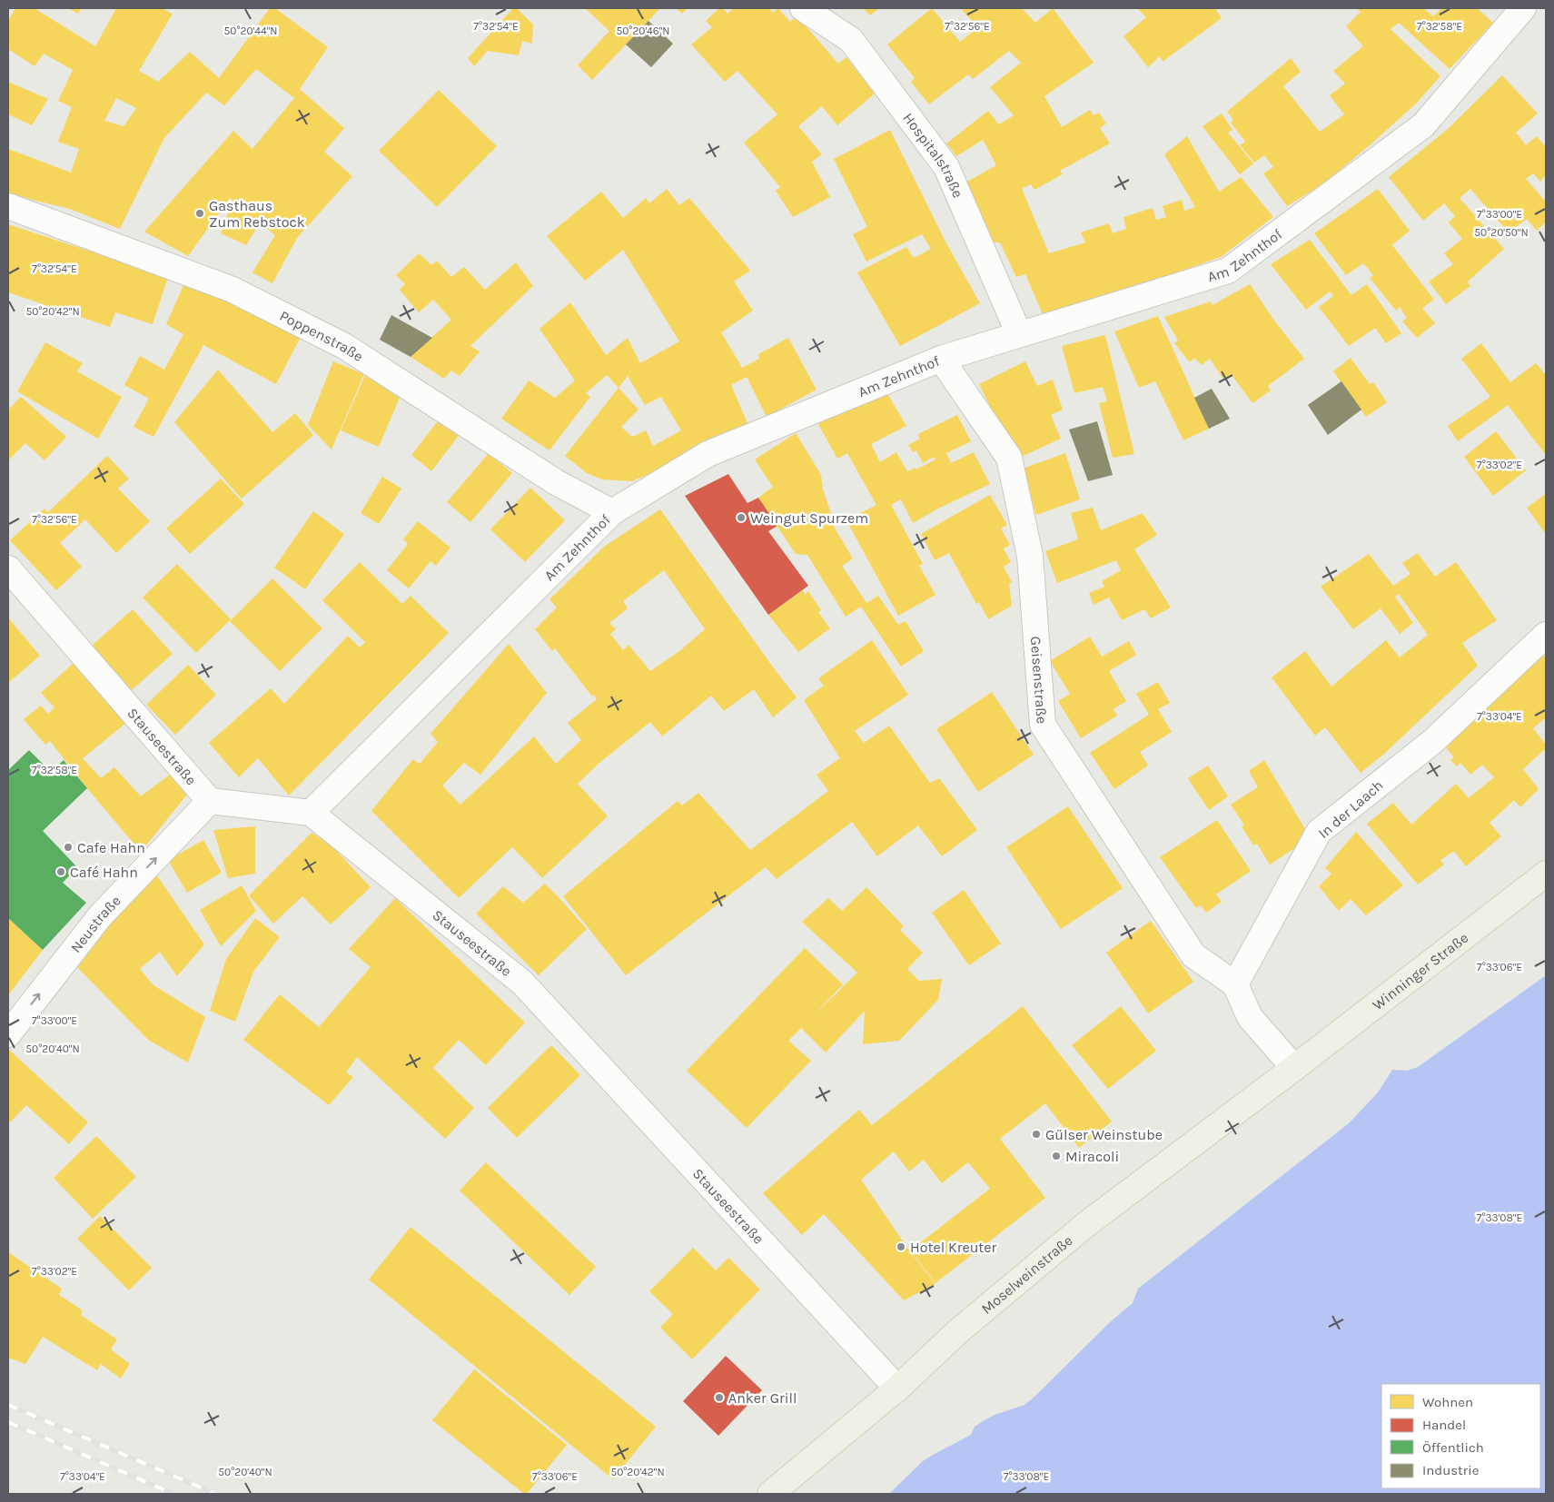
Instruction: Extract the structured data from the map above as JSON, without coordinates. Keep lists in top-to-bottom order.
{
  "streets": {
    "main road": ["Winninger Straße", "Moselweinstraße"],
    "street": [
      "Hospitalstraße",
      "Am Zehnthof",
      "Poppenstraße",
      "Geisenstraße",
      "Stauseestraße",
      "In der Laach",
      "Neustraße"
    ]
  },
  "crossings": [
    ["Hospitalstraße", "Am Zehnthof"],
    ["Am Zehnthof", "Poppenstraße"],
    ["Am Zehnthof", "Geisenstraße"],
    ["Am Zehnthof", "Stauseestraße"],
    ["Geisenstraße", "In der Laach"],
    ["Stauseestraße", "Neustraße"],
    ["Stauseestraße", "Moselweinstraße"],
    ["Winninger Straße", "Moselweinstraße"]
  ],
  "one_way": ["Neustraße"],
  "places": [
    "Gasthaus Zum Rebstock",
    "Weingut Spurzem",
    "Cafe Hahn",
    "Café Hahn",
    "Gülser Weinstube",
    "Miracoli",
    "Hotel Kreuter",
    "Anker Grill"
  ],
  "legend": [
    "Wohnen",
    "Handel",
    "Öffentlich",
    "Industrie"
  ],
  "coordinates": [
    "7°32'56\"E",
    "7°32'58\"E",
    "7°32'54\"E",
    "50°20'44\"N",
    "50°20'46\"N",
    "7°33'00\"E",
    "50°20'50\"N",
    "50°20'42\"N",
    "7°33'02\"E",
    "7°33'04\"E",
    "7°33'06\"E",
    "50°20'40\"N",
    "7°33'08\"E"
  ]
}
